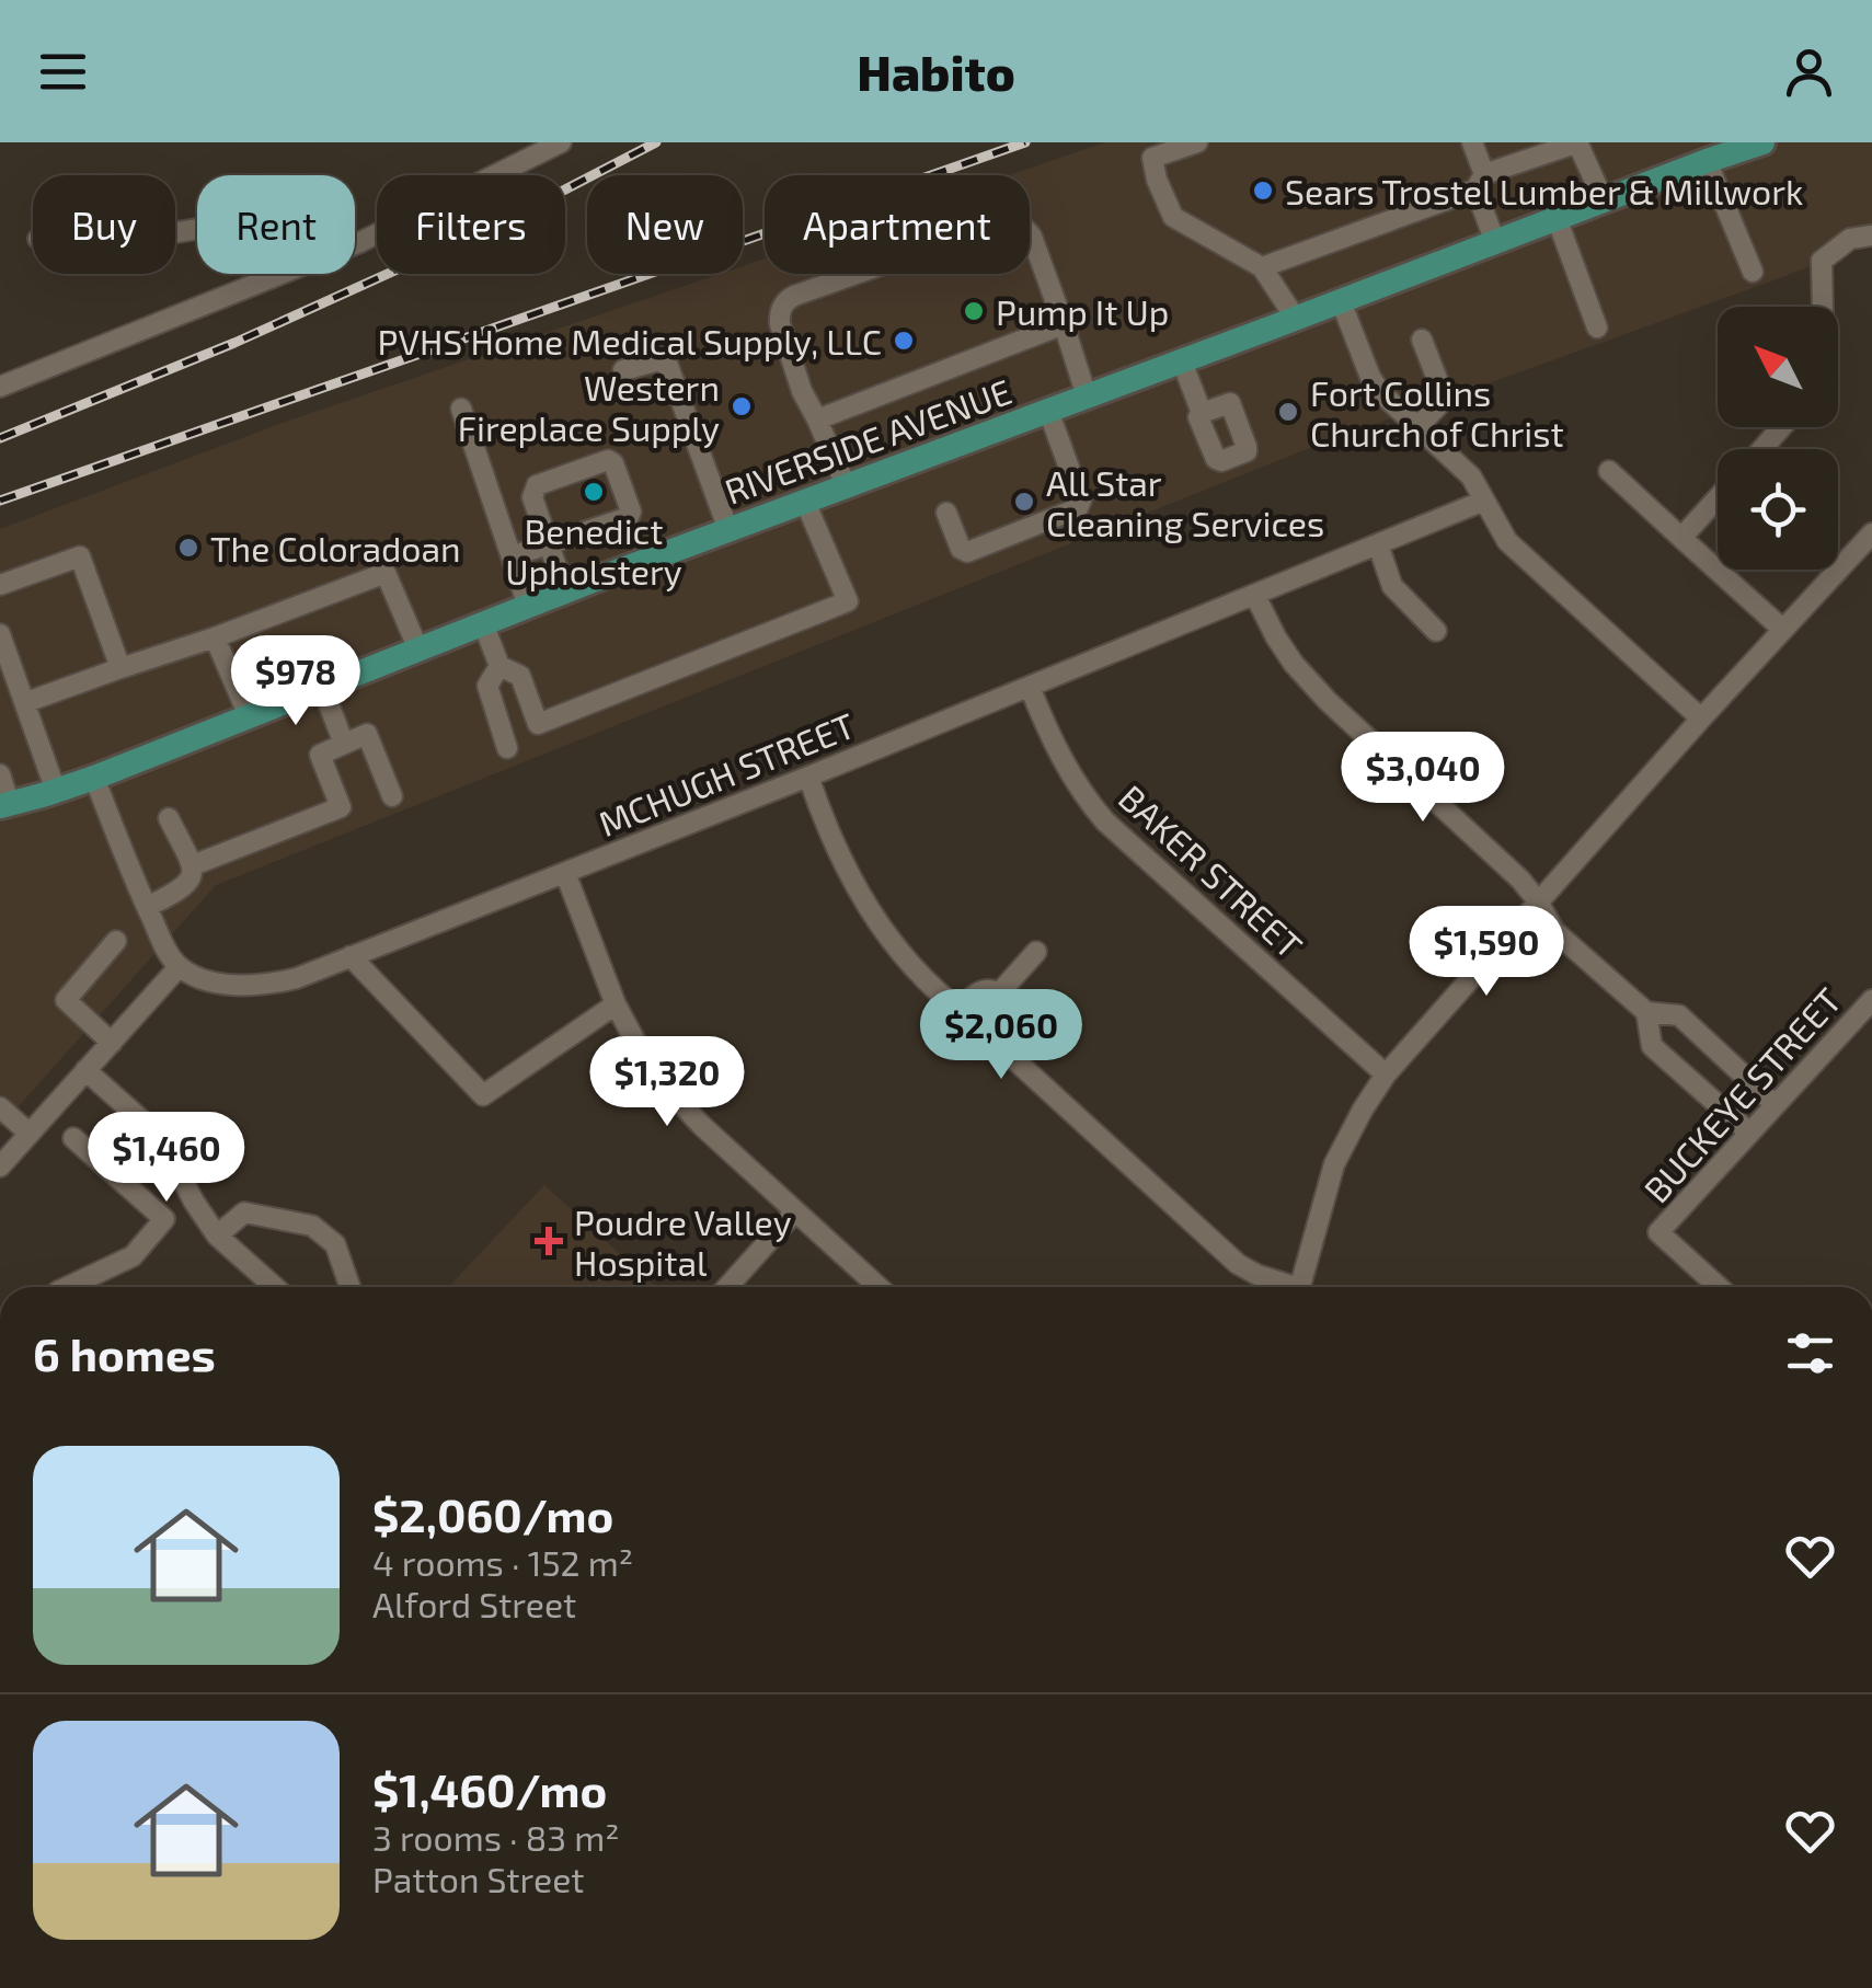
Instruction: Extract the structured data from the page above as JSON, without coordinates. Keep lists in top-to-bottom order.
{
  "streets": {
    "main road": ["RIVERSIDE AVENUE"],
    "street": ["MCHUGH STREET", "BAKER STREET", "BUCKEYE STREET"]
  },
  "crossings": [
    ["MCHUGH STREET", "BAKER STREET"]
  ],
  "places": {
    "other": [
      "Sears Trostel Lumber & Millwork",
      "Pump It Up",
      "PVHS Home Medical Supply, LLC",
      "Western Fireplace Supply",
      "Fort Collins Church of Christ",
      "Benedict Upholstery",
      "All Star Cleaning Services",
      "The Coloradoan"
    ],
    "health": ["Poudre Valley Hospital"]
  },
  "north": "top left",
  "page": {
    "header": "Habito",
    "chip": [
      "Buy",
      "Rent",
      "Filters",
      "New",
      "Apartment"
    ],
    "price": [
      "$978",
      "$3,040",
      "$1,590",
      "$2,060",
      "$1,320",
      "$1,460"
    ],
    "heading": "6 homes",
    "list": [
      {
        "name": "$2,060/mo",
        "note": "4 rooms · 152 m² · Alford Street"
      },
      {
        "name": "$1,460/mo",
        "note": "3 rooms · 83 m² · Patton Street"
      }
    ]
  }
}
